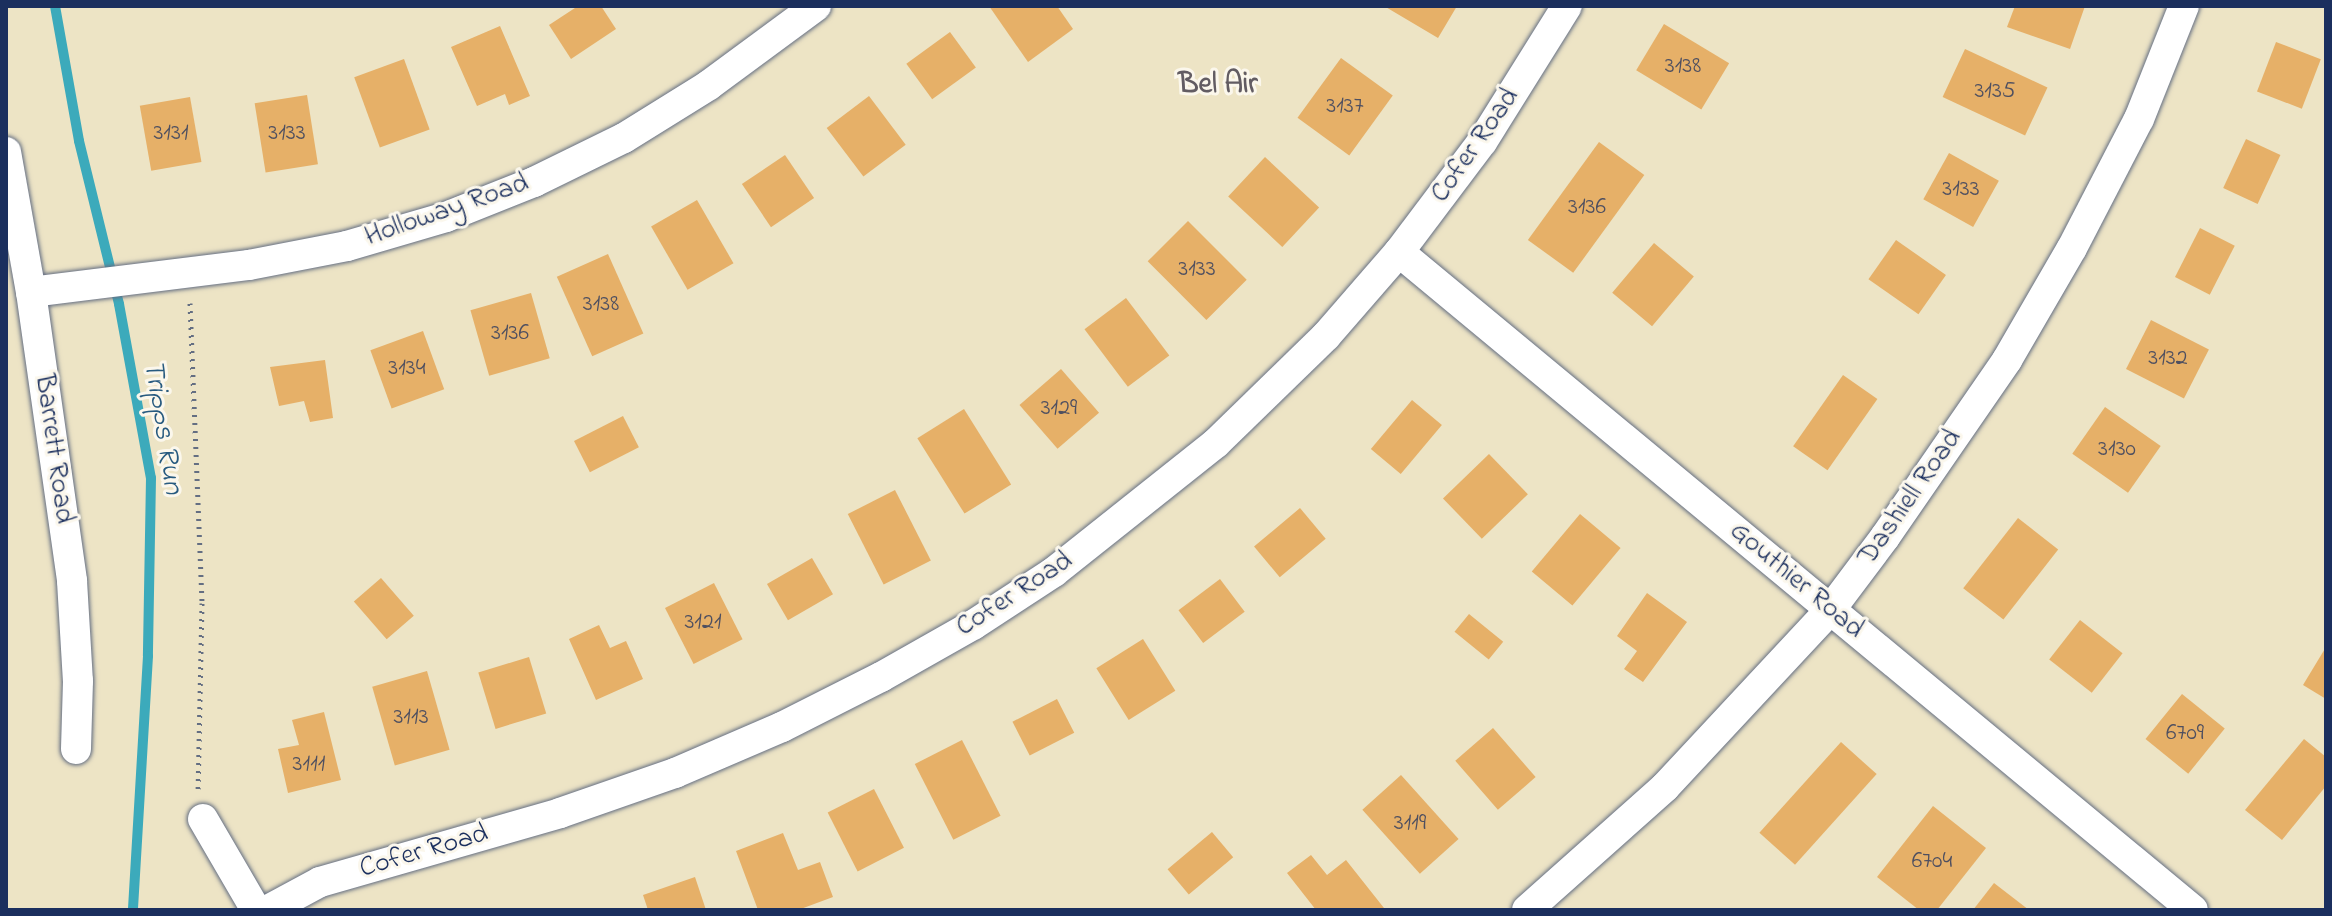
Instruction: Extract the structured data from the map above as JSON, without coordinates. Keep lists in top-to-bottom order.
{
  "streets": {
    "street": [
      "Cofer Road",
      "Holloway Road",
      "Barrett Road",
      "Dashiell Road",
      "Gouthier Road"
    ]
  },
  "crossings": [
    ["Cofer Road", "Gouthier Road"],
    ["Holloway Road", "Barrett Road"],
    ["Dashiell Road", "Gouthier Road"]
  ],
  "districts": ["Bel Air"],
  "water": ["Tripps Run"],
  "house_numbers": [
    "3138",
    "3135",
    "3137",
    "3131",
    "3133",
    "3133",
    "3136",
    "3133",
    "3138",
    "3136",
    "3132",
    "3134",
    "3129",
    "3130",
    "3121",
    "3113",
    "6709",
    "3111",
    "3119",
    "6704"
  ]
}
